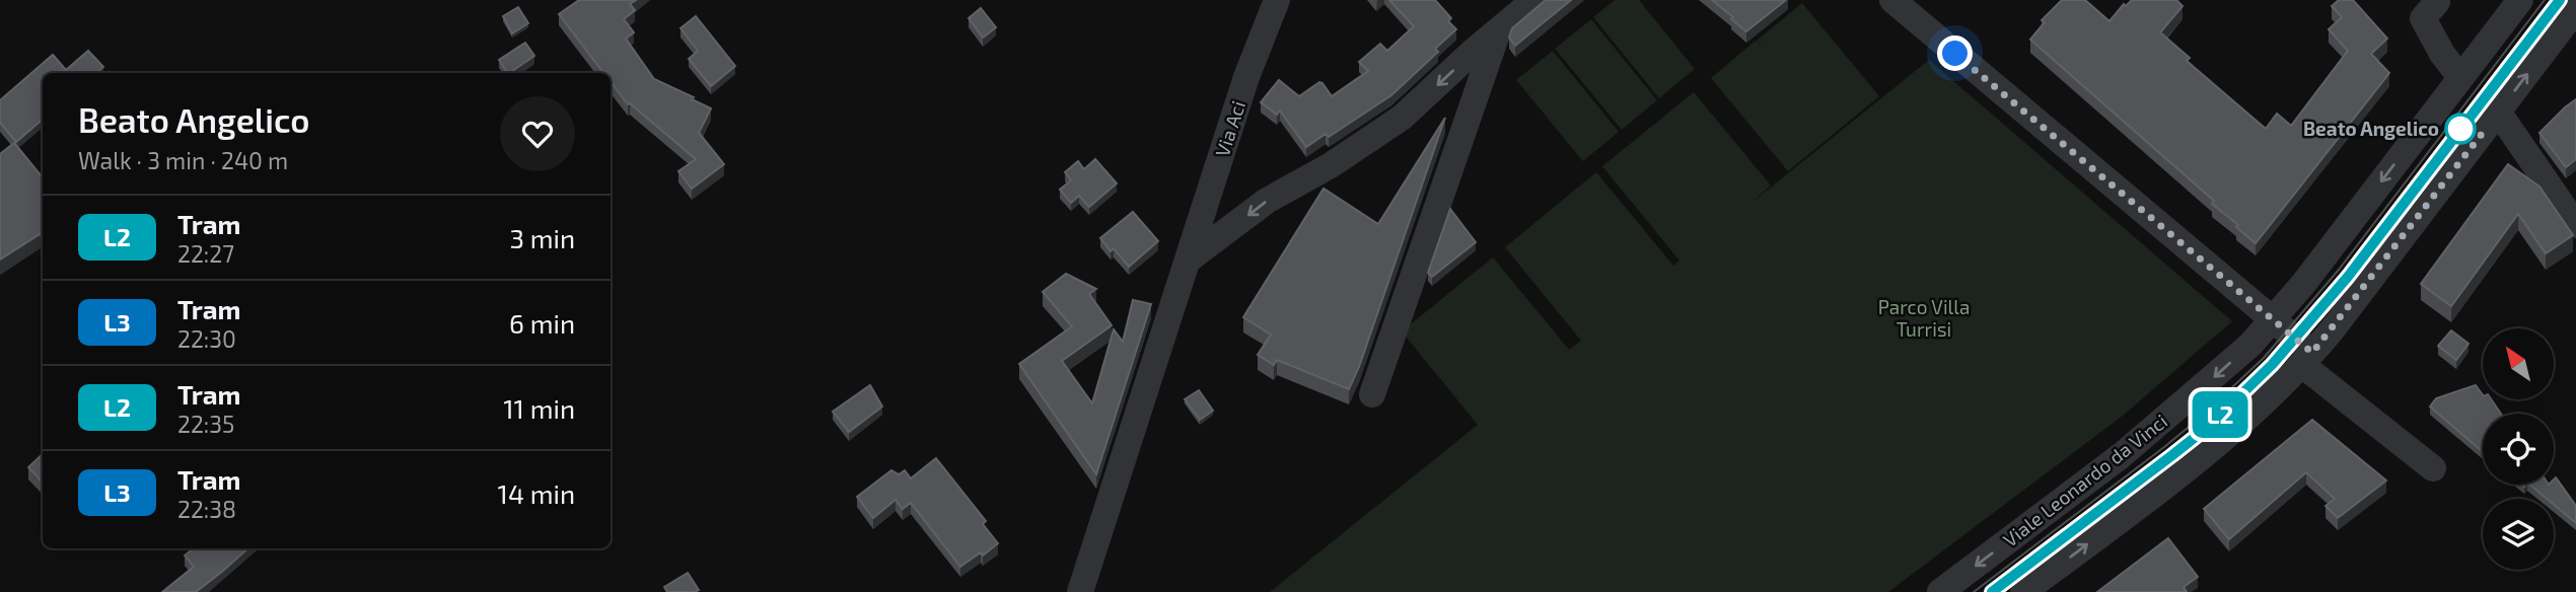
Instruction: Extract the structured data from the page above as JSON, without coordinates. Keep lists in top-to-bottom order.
{
  "streets": {
    "street": ["Via Aci", "Viale Leonardo da Vinci"]
  },
  "parks": ["Parco Villa Turrisi"],
  "places": ["Beato Angelico"],
  "lines": ["tram line L2"],
  "north": "top left",
  "page": {
    "on_map": "L2",
    "heading": ["Beato Angelico", "Walk · 3 min · 240 m"],
    "list": [
      {
        "mark": "L2",
        "name": "Tram",
        "note": "22:27",
        "value": "3 min"
      },
      {
        "mark": "L3",
        "name": "Tram",
        "note": "22:30",
        "value": "6 min"
      },
      {
        "mark": "L2",
        "name": "Tram",
        "note": "22:35",
        "value": "11 min"
      },
      {
        "mark": "L3",
        "name": "Tram",
        "note": "22:38",
        "value": "14 min"
      }
    ]
  }
}
